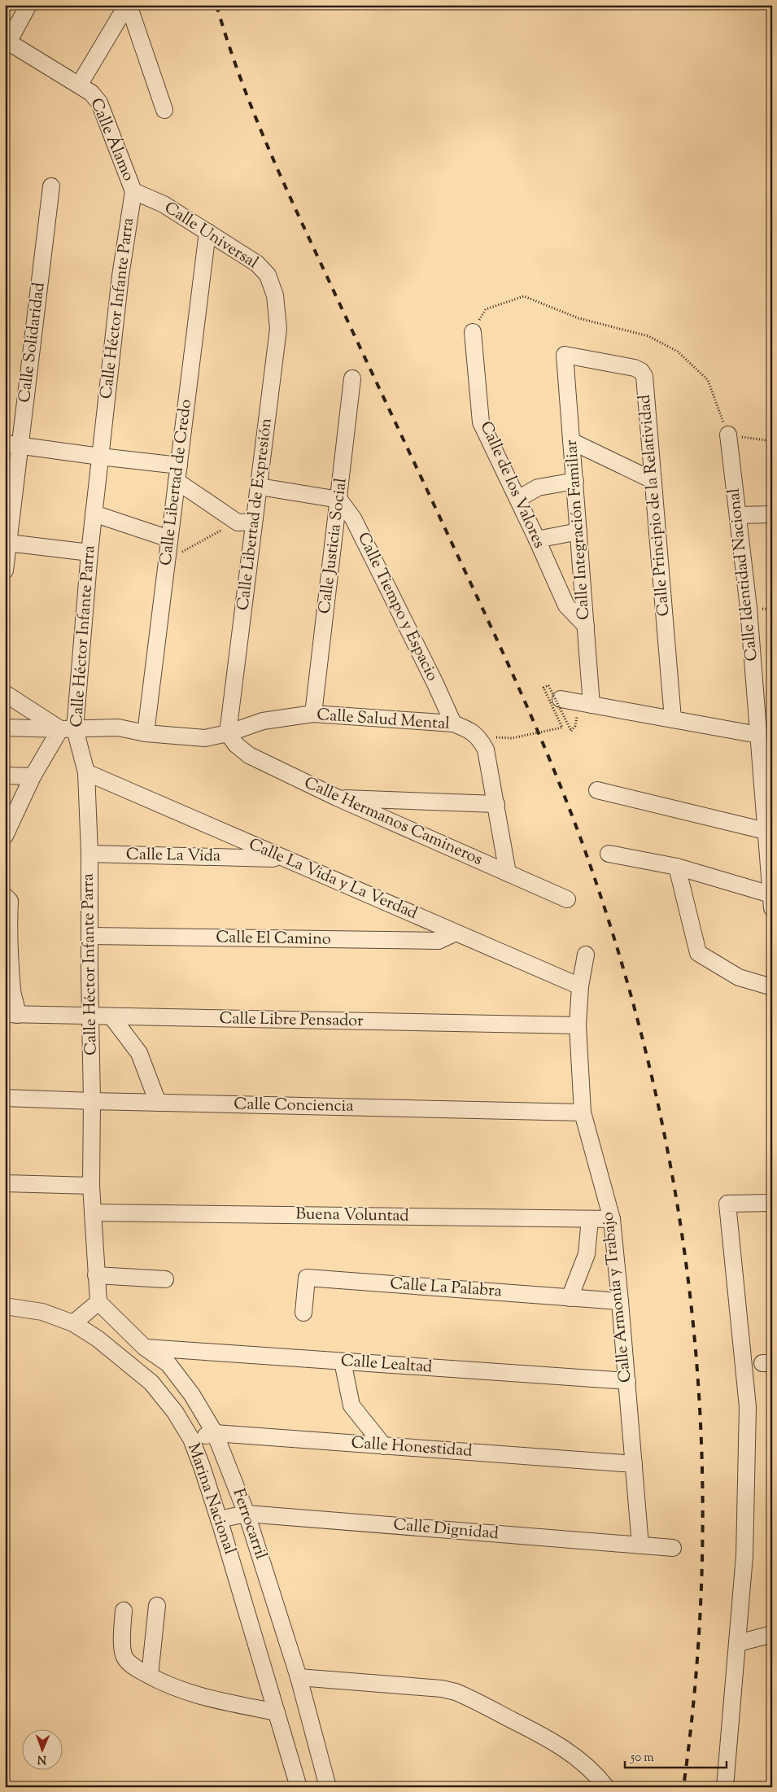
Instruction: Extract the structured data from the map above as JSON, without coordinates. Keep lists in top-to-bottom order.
{
  "streets": {
    "street": [
      "Calle Álamo",
      "Calle Universal",
      "Calle Héctor Infante Parra",
      "Calle Solidaridad",
      "Calle Libertad de Credo",
      "Calle de los Valores",
      "Calle Principio de la Relatividad",
      "Calle Libertad de Expresión",
      "Calle Integración Familiar",
      "Calle Justicia Social",
      "Calle Identidad Nacional",
      "Calle Tiempo y Espacio",
      "Calle Salud Mental",
      "Calle Hermanos Camineros",
      "Calle La Vida",
      "Calle La Vida y La Verdad",
      "Calle El Camino",
      "Calle Libre Pensador",
      "Calle Conciencia",
      "Buena Voluntad",
      "Calle La Palabra",
      "Calle Armonía y Trabajo",
      "Calle Lealtad",
      "Calle Honestidad",
      "Marina Nacional",
      "Ferrocarril",
      "Calle Dignidad"
    ]
  },
  "crossings": [
    ["Calle Álamo", "Calle Universal"],
    ["Calle Álamo", "Calle Héctor Infante Parra"],
    ["Calle Universal", "Calle Héctor Infante Parra"],
    ["Calle Universal", "Calle Libertad de Credo"],
    ["Calle Universal", "Calle Libertad de Expresión"],
    ["Calle Héctor Infante Parra", "Calle Salud Mental"],
    ["Calle Héctor Infante Parra", "Calle La Vida"],
    ["Calle Héctor Infante Parra", "Calle La Vida y La Verdad"],
    ["Calle Héctor Infante Parra", "Calle El Camino"],
    ["Calle Héctor Infante Parra", "Calle Libre Pensador"],
    ["Calle Héctor Infante Parra", "Calle Conciencia"],
    ["Calle Héctor Infante Parra", "Buena Voluntad"],
    ["Calle Héctor Infante Parra", "Ferrocarril"],
    ["Calle Libertad de Credo", "Calle Salud Mental"],
    ["Calle de los Valores", "Calle Integración Familiar"],
    ["Calle Principio de la Relatividad", "Calle Integración Familiar"],
    ["Calle Libertad de Expresión", "Calle Salud Mental"],
    ["Calle Libertad de Expresión", "Calle Hermanos Camineros"],
    ["Calle Justicia Social", "Calle Tiempo y Espacio"],
    ["Calle Justicia Social", "Calle Salud Mental"],
    ["Calle Tiempo y Espacio", "Calle Salud Mental"],
    ["Calle Salud Mental", "Calle Hermanos Camineros"],
    ["Calle La Vida", "Calle La Vida y La Verdad"],
    ["Calle La Vida y La Verdad", "Calle El Camino"],
    ["Calle La Vida y La Verdad", "Calle Armonía y Trabajo"],
    ["Calle Libre Pensador", "Calle Armonía y Trabajo"],
    ["Calle Conciencia", "Calle Armonía y Trabajo"],
    ["Buena Voluntad", "Calle Armonía y Trabajo"],
    ["Calle La Palabra", "Calle Armonía y Trabajo"],
    ["Calle Armonía y Trabajo", "Calle Lealtad"],
    ["Calle Armonía y Trabajo", "Calle Honestidad"],
    ["Calle Armonía y Trabajo", "Calle Dignidad"],
    ["Calle Lealtad", "Ferrocarril"],
    ["Calle Honestidad", "Marina Nacional"],
    ["Calle Honestidad", "Ferrocarril"],
    ["Marina Nacional", "Calle Dignidad"],
    ["Ferrocarril", "Calle Dignidad"]
  ],
  "scale_bar": "50 m",
  "north": "bottom"
}
